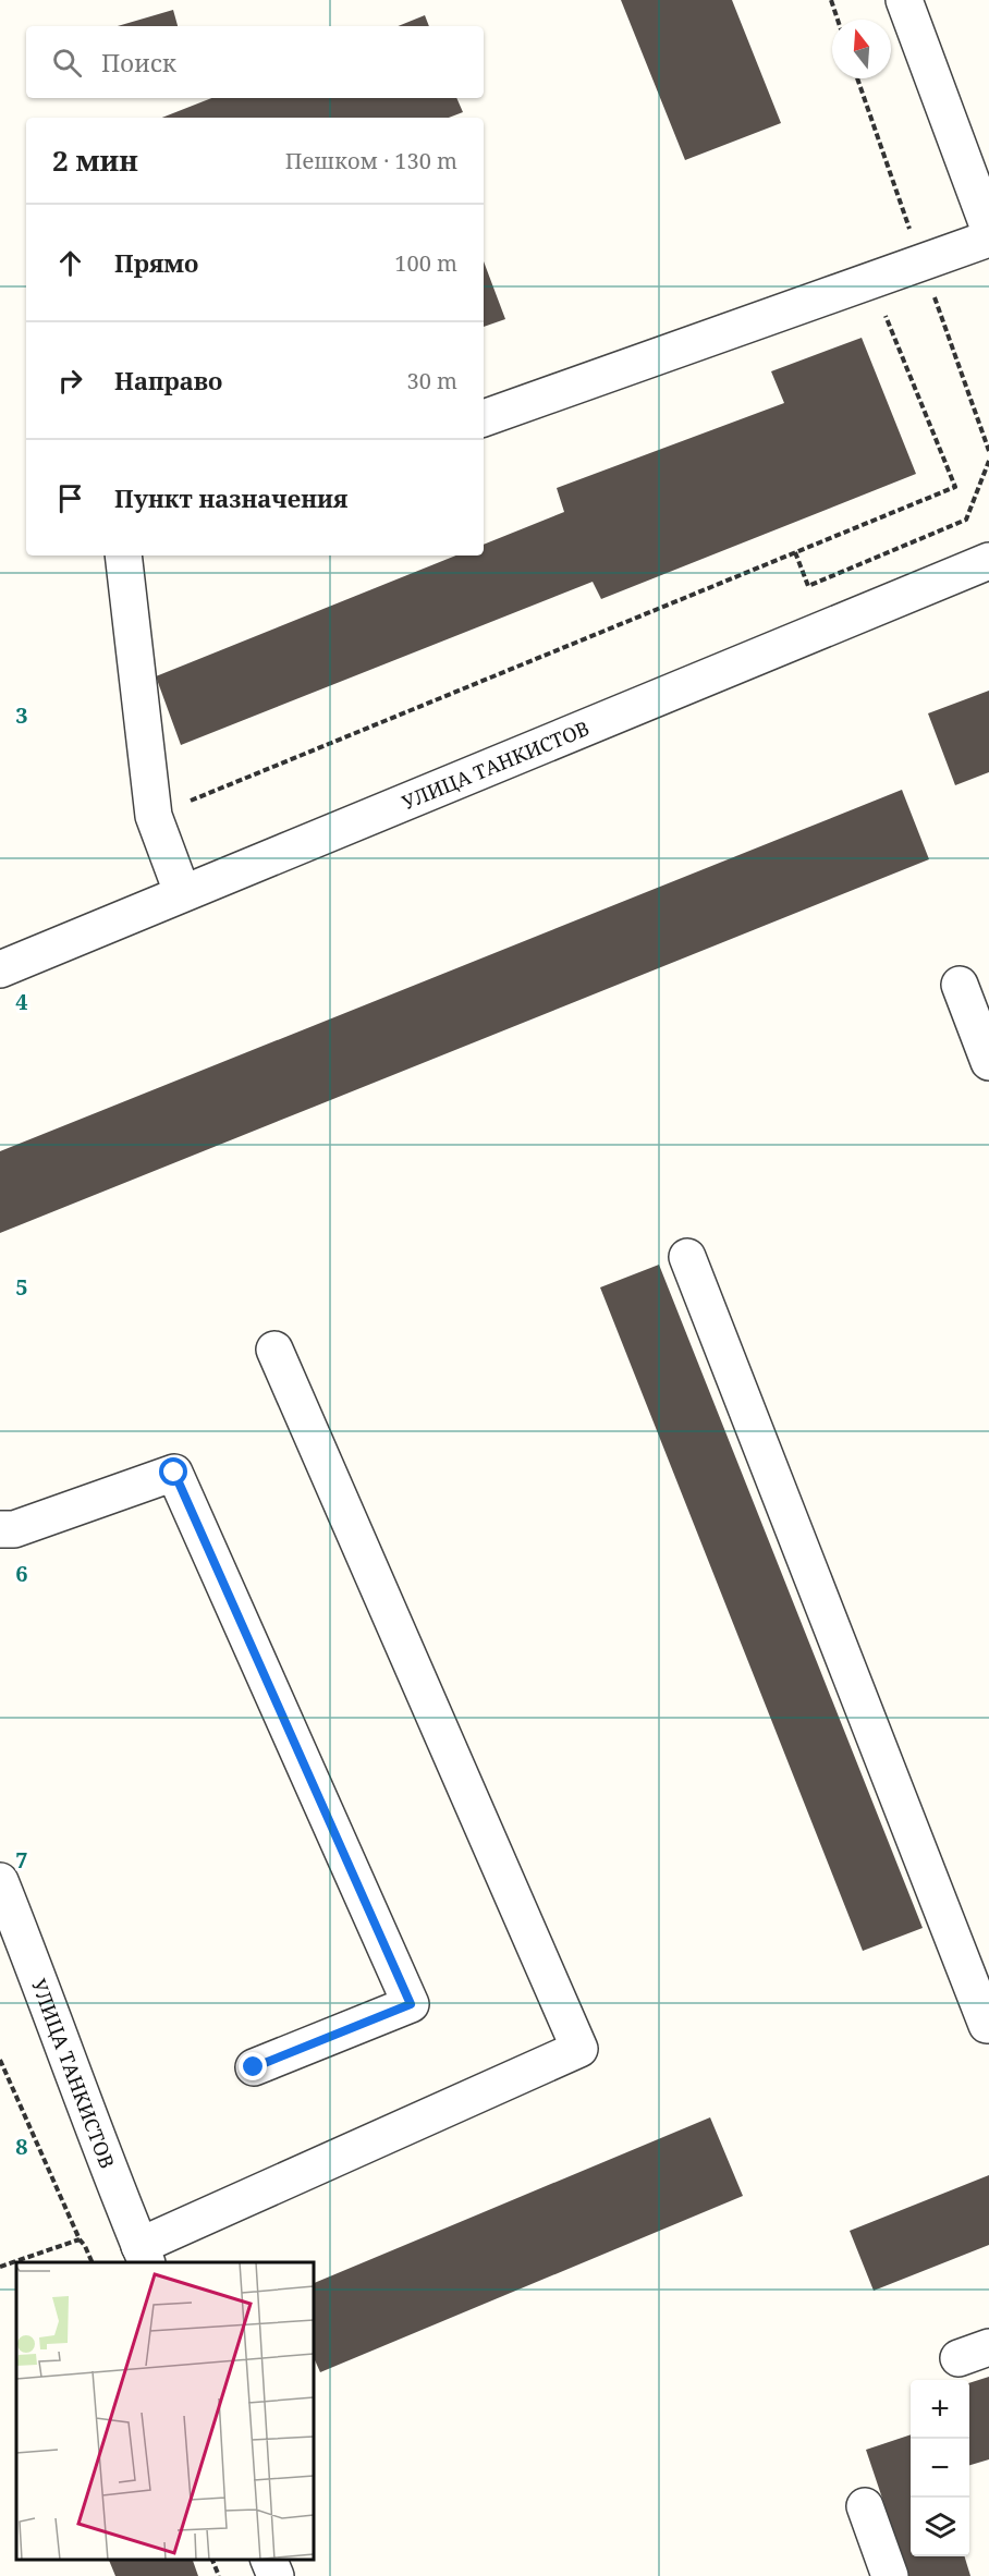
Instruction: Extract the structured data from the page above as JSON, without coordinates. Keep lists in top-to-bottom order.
{
  "streets": {
    "street": ["УЛИЦА ТАНКИСТОВ"]
  },
  "north": "top",
  "page": {
    "search": "Поиск",
    "heading": ["2 мин", "Пешком · 130 m"],
    "list": [
      ["Прямо", "100 m"],
      ["Направо", "30 m"],
      "Пункт назначения"
    ],
    "map_buttons": ["+", "−"]
  },
  "grid": {
    "rows": [
      "3",
      "4",
      "5",
      "6",
      "7",
      "8"
    ]
  }
}
